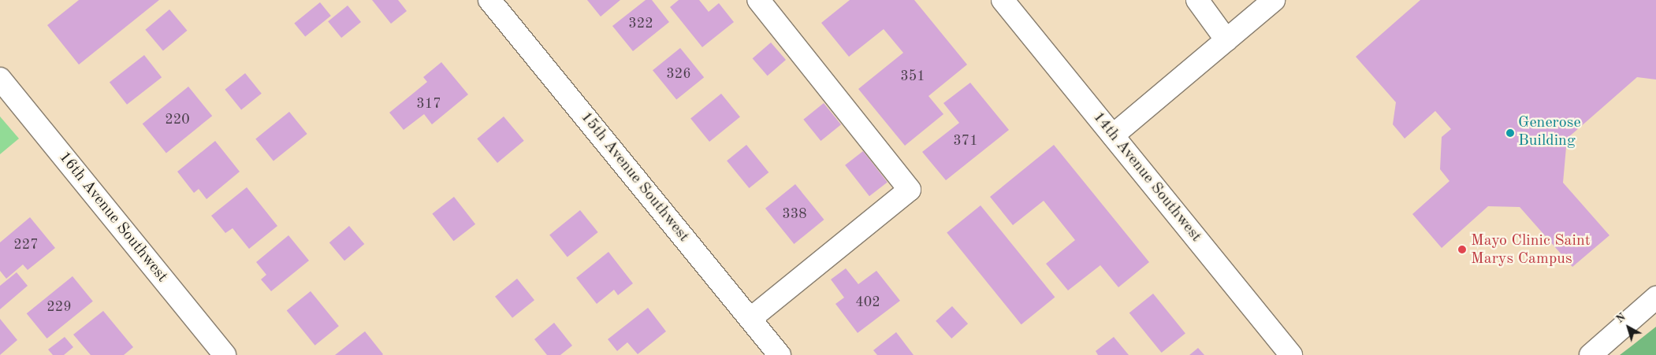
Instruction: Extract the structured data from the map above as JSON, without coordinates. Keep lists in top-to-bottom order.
{
  "streets": {
    "street": ["15th Avenue Southwest", "14th Avenue Southwest", "16th Avenue Southwest"]
  },
  "places": ["Generose Building", "Mayo Clinic Saint Marys Campus"],
  "house_numbers": [
    "322",
    "326",
    "351",
    "317",
    "220",
    "371",
    "338",
    "227",
    "402",
    "229"
  ],
  "north": "top left"
}
